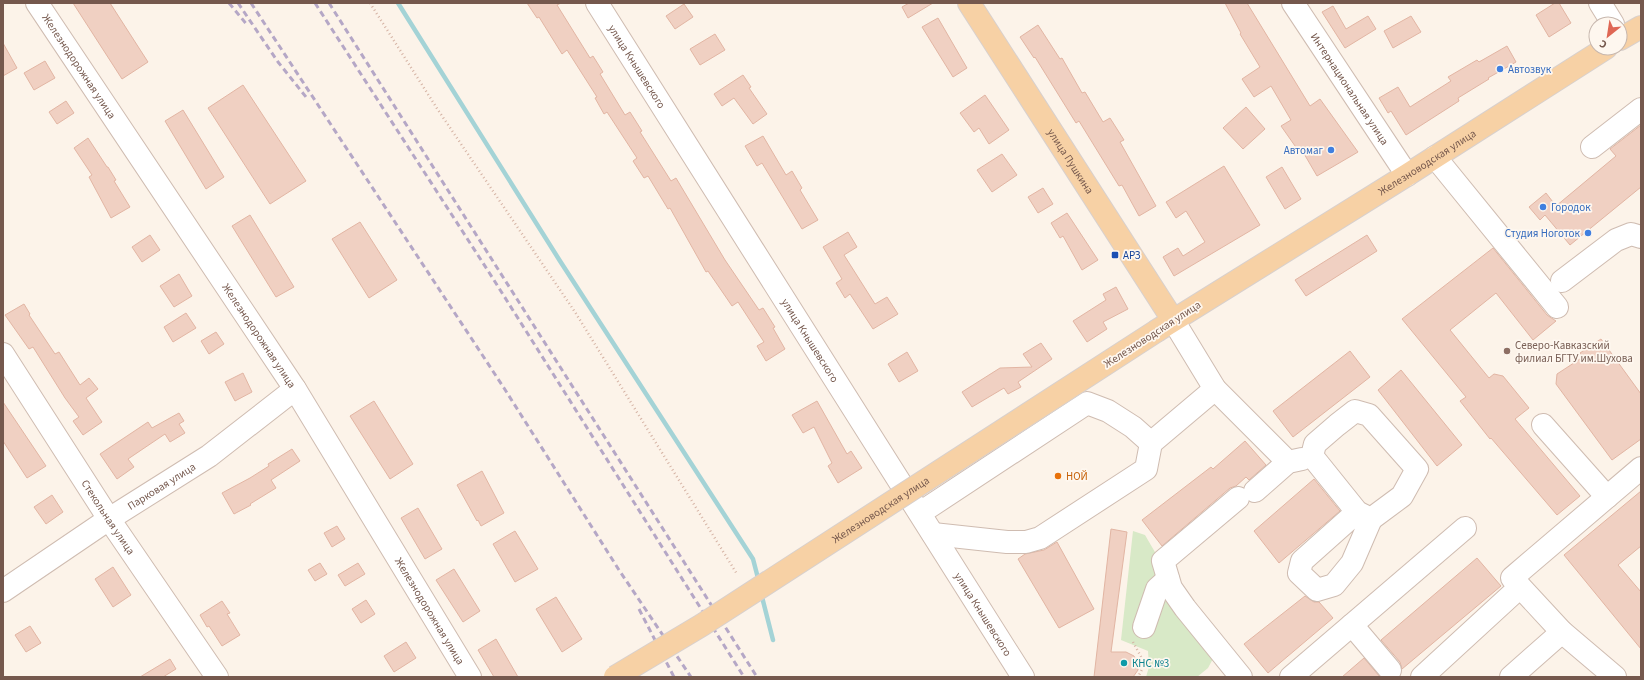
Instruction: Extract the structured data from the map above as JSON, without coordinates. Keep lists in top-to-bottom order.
{
  "streets": {
    "main road": ["улица Пушкина", "Железноводская улица"],
    "street": [
      "улица Кнышевского",
      "Железнодорожная улица",
      "Интернациональная улица",
      "Парковая улица",
      "Стекольная улица"
    ]
  },
  "crossings": [
    ["Железнодорожная улица", "Парковая улица"],
    ["Интернациональная улица", "Железноводская улица"],
    ["улица Пушкина", "Железноводская улица"],
    ["Парковая улица", "Стекольная улица"]
  ],
  "places": {
    "other": [
      "Автозвук",
      "Автомаг",
      "Городок",
      "Студия Ноготок",
      "Северо-Кавказский филиал БГТУ им.Шухова",
      "НОЙ",
      "КНС №3"
    ],
    "transit": ["АРЗ"]
  },
  "north": "bottom left"
}
